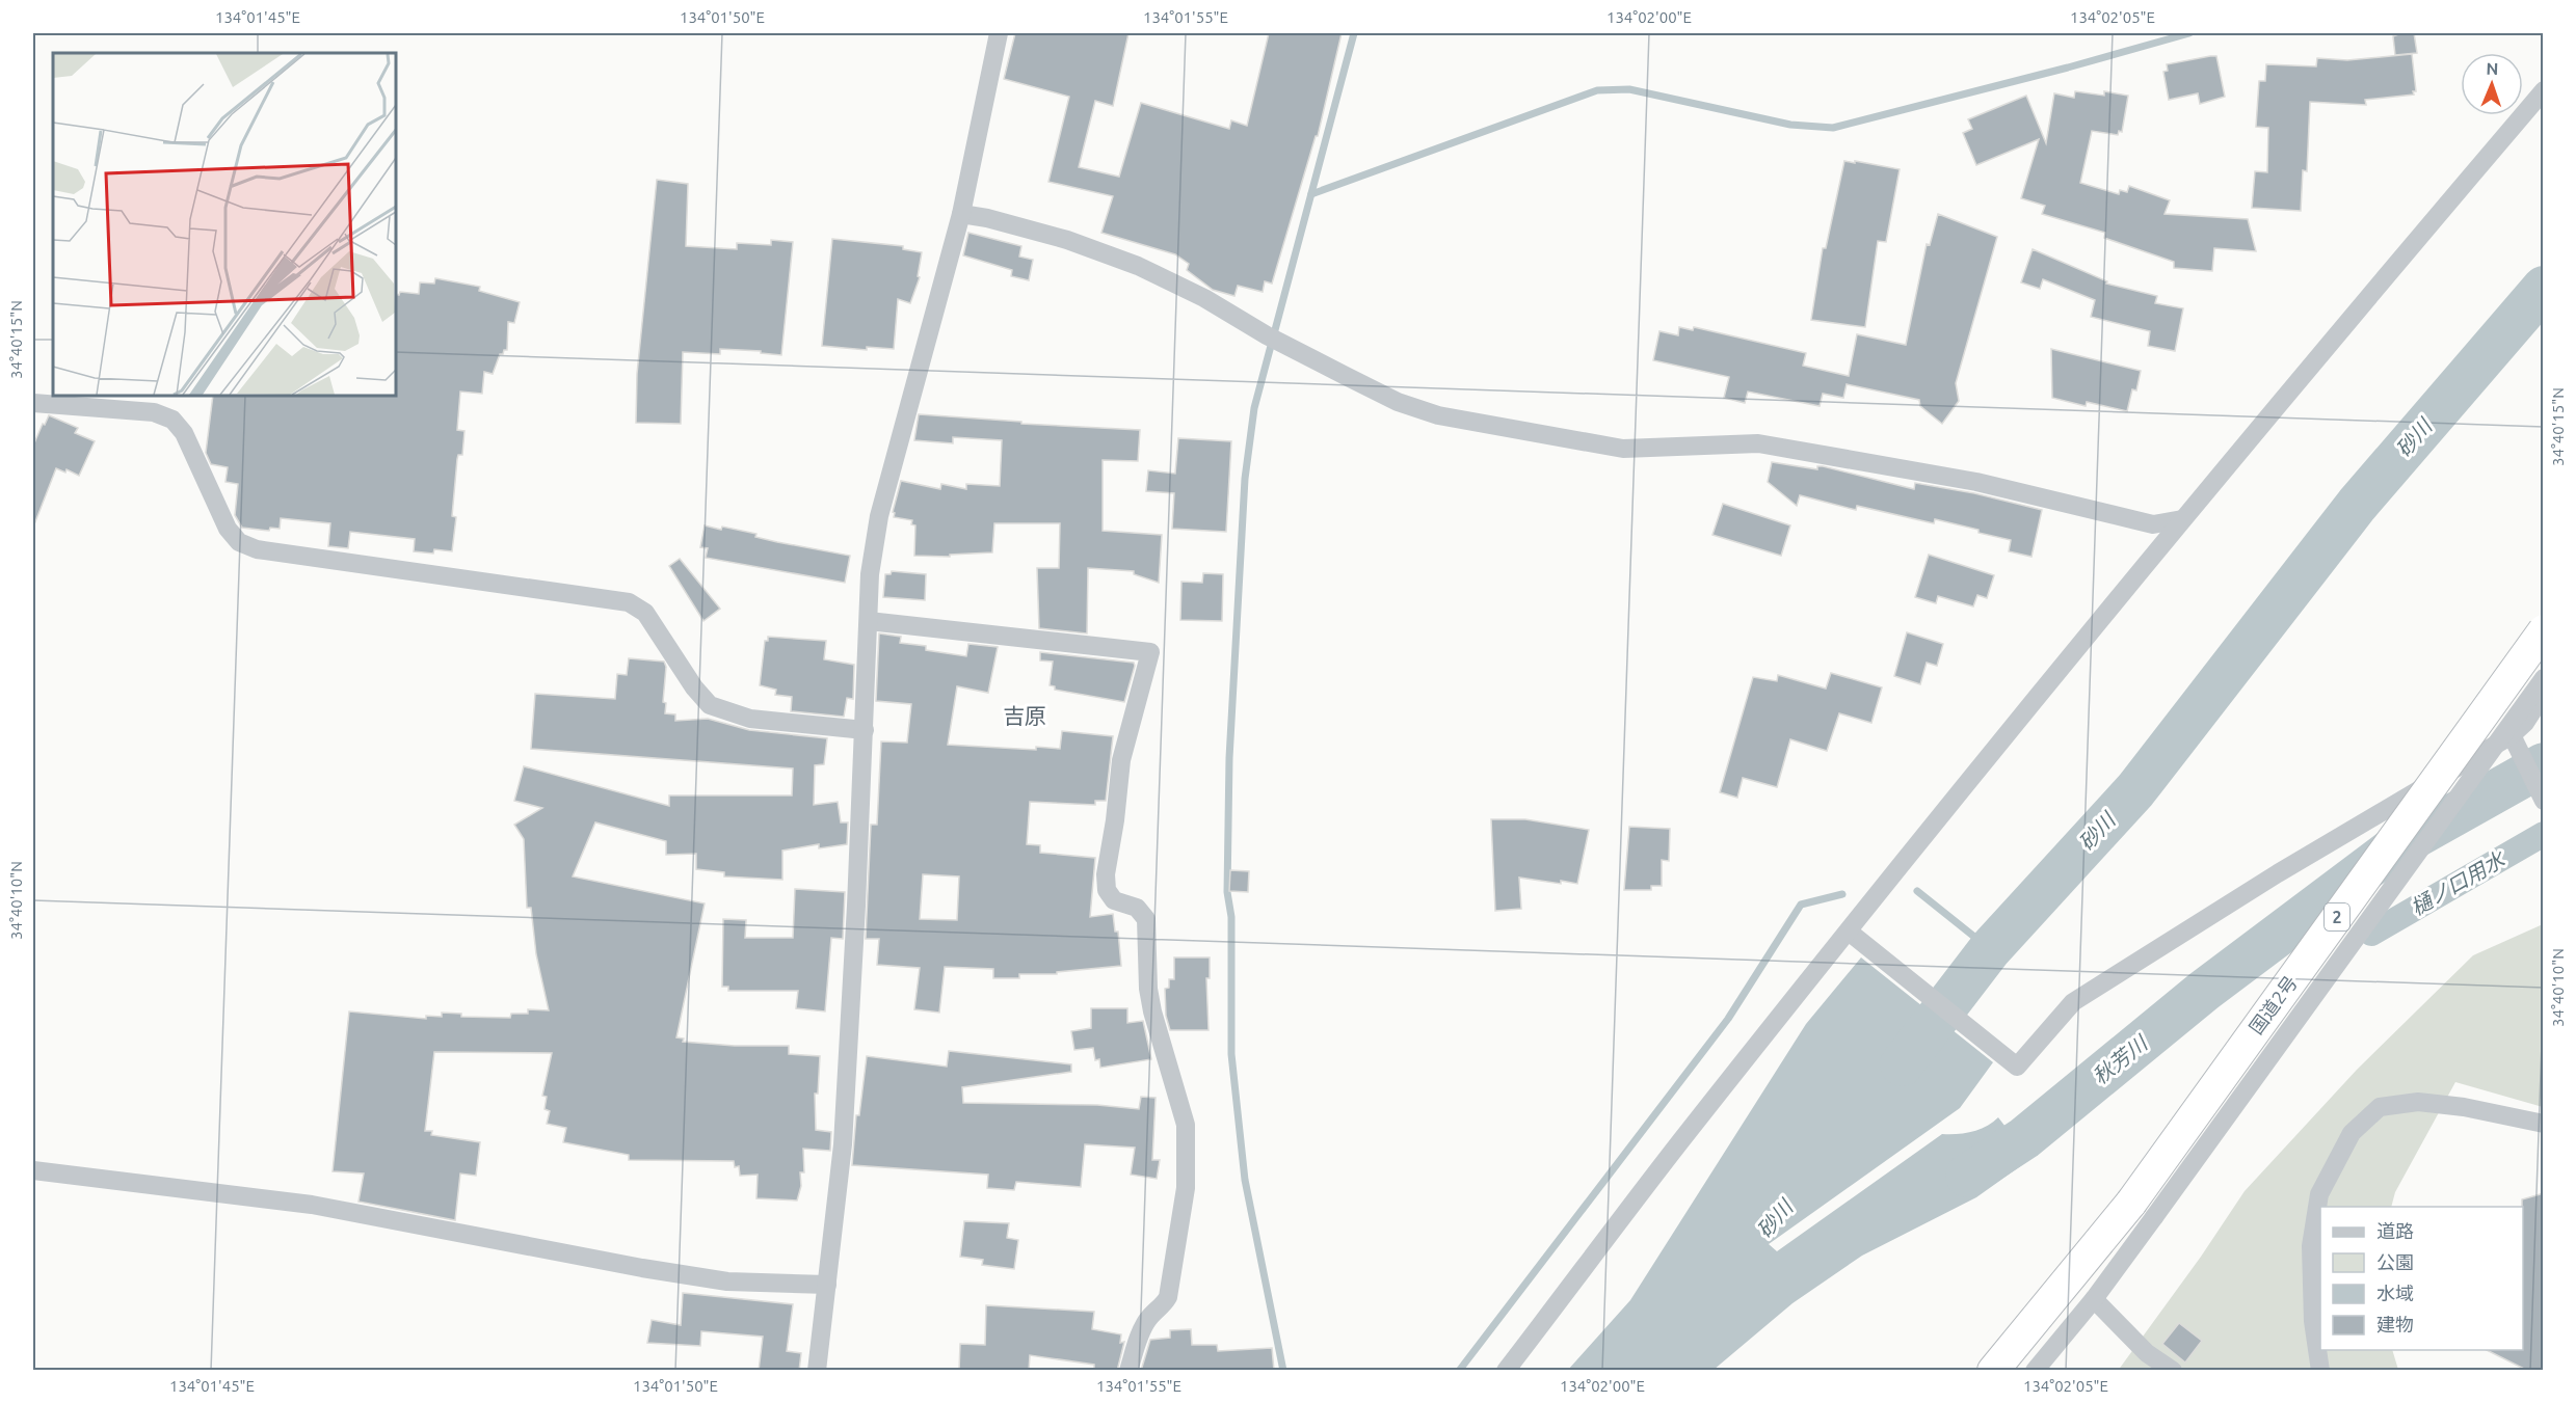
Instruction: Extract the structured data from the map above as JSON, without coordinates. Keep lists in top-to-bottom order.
{
  "streets": {
    "highway": ["2", "国道2号"]
  },
  "districts": ["吉原"],
  "water": ["砂川", "樋ノ口用水", "秋芳川"],
  "legend": [
    "道路",
    "公園",
    "水域",
    "建物"
  ],
  "north": "top",
  "coordinates": [
    "134°01'45\"E",
    "134°01'50\"E",
    "134°01'55\"E",
    "134°02'00\"E",
    "134°02'05\"E",
    "34°40'15\"N",
    "34°40'10\"N"
  ]
}
